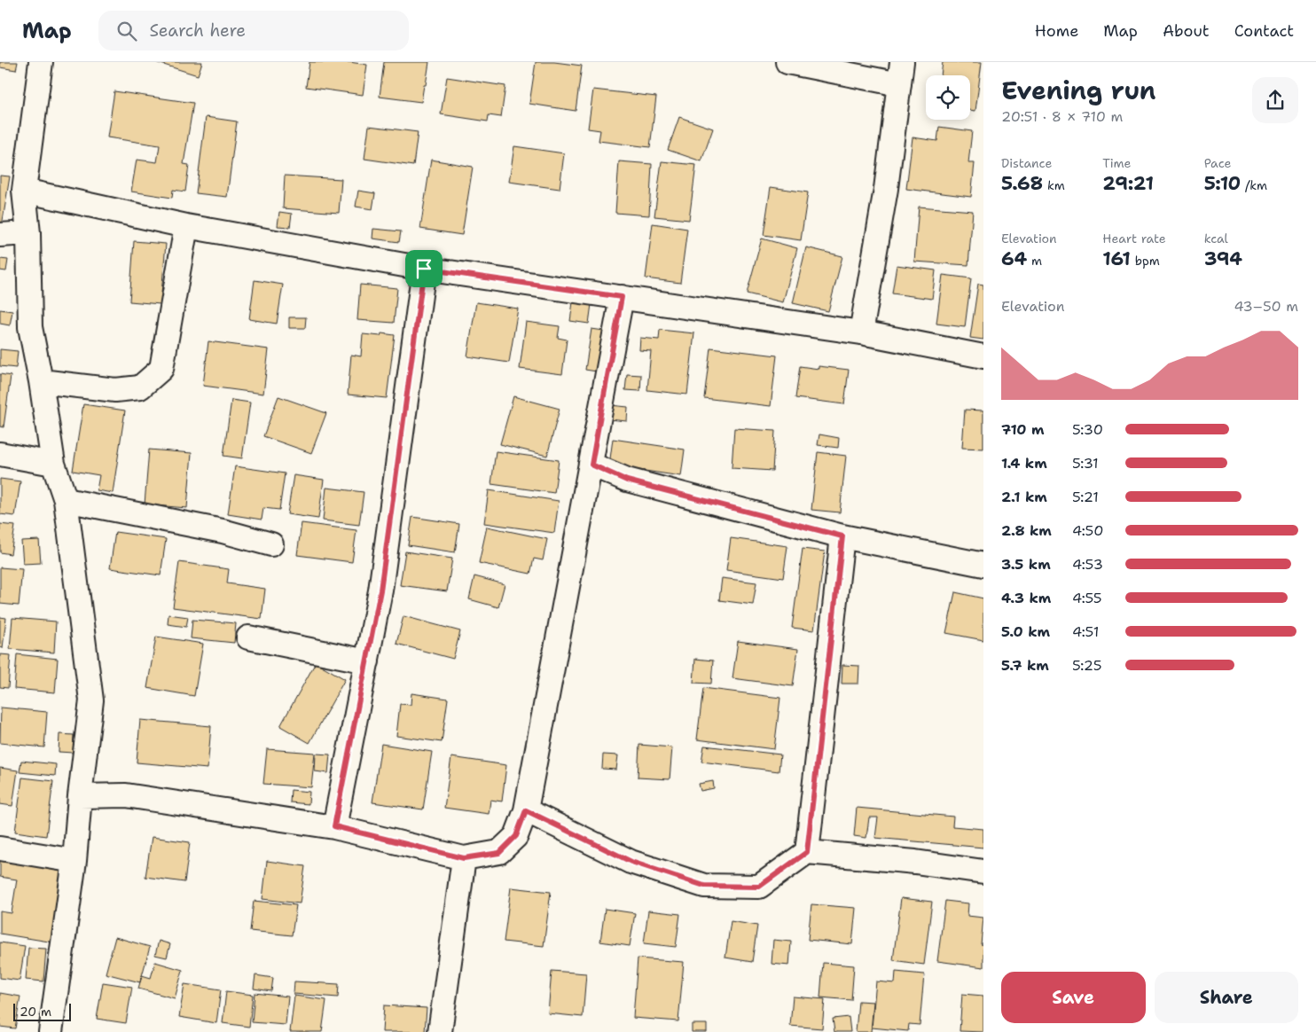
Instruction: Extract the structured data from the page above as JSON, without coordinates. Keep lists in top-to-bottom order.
{
  "scale_bar": "20 m",
  "page": {
    "header": "Map",
    "search": "Search here",
    "nav": [
      "Home",
      "Map",
      "About",
      "Contact"
    ],
    "heading": ["Evening run", "20:51 · 8 × 710 m"],
    "stats": [
      ["Distance", "5.68 km"],
      ["Time", "29:21"],
      ["Pace", "5:10 /km"],
      ["Elevation", "64 m"],
      ["Heart rate", "161 bpm"],
      ["kcal", "394"]
    ],
    "chart": ["Elevation", "43–50 m"],
    "list": [
      {
        "name": "710 m",
        "note": "5:30"
      },
      {
        "name": "1.4 km",
        "note": "5:31"
      },
      {
        "name": "2.1 km",
        "note": "5:21"
      },
      {
        "name": "2.8 km",
        "note": "4:50"
      },
      {
        "name": "3.5 km",
        "note": "4:53"
      },
      {
        "name": "4.3 km",
        "note": "4:55"
      },
      {
        "name": "5.0 km",
        "note": "4:51"
      },
      {
        "name": "5.7 km",
        "note": "5:25"
      }
    ],
    "buttons": ["Save", "Share"],
    "scale": "20 m"
  }
}
